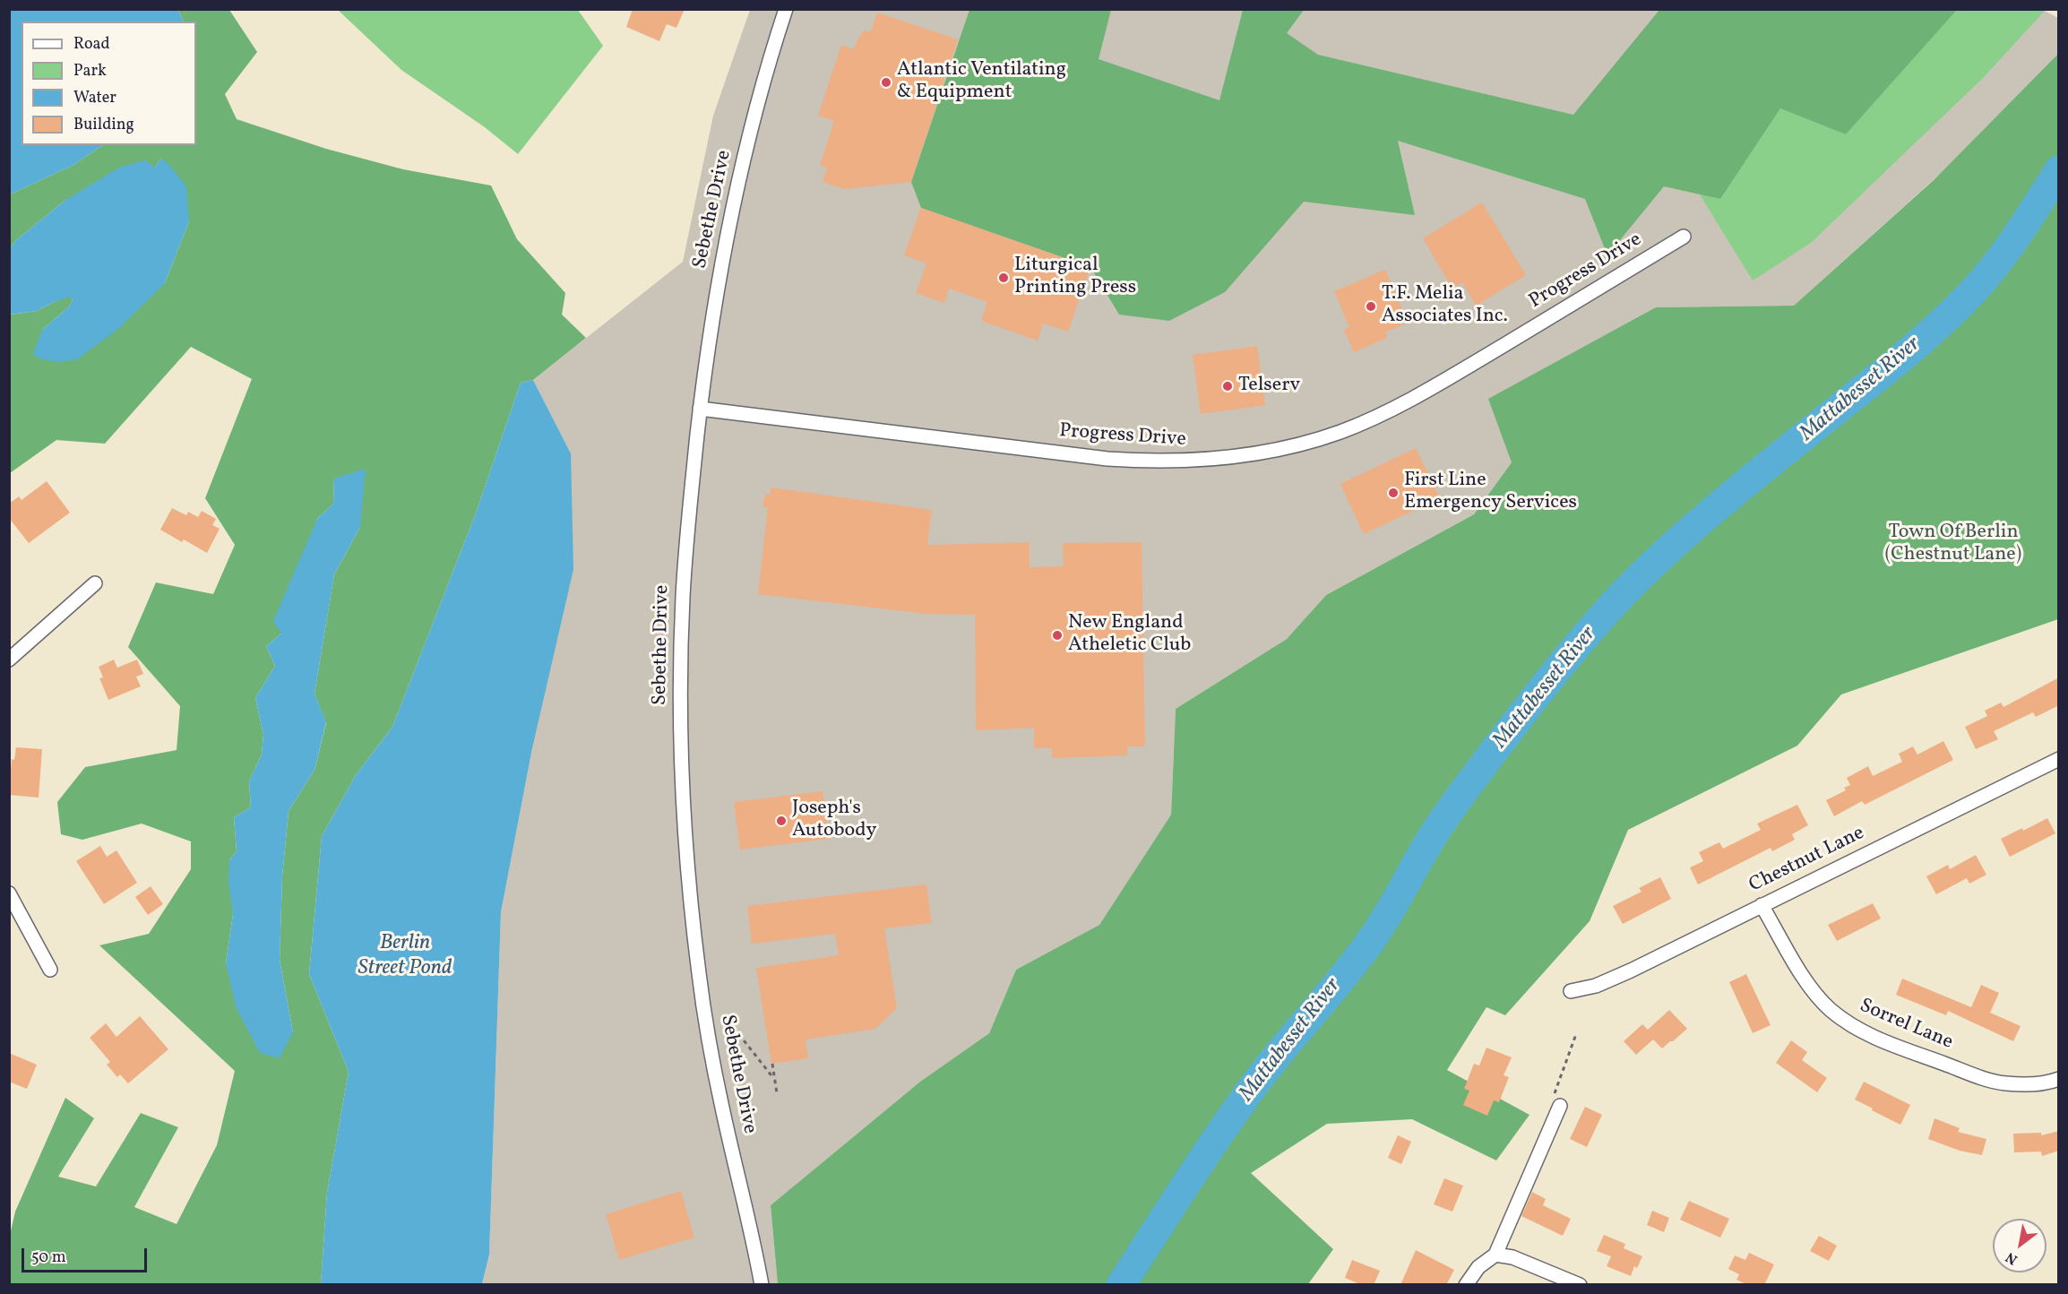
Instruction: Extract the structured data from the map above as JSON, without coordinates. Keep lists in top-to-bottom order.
{
  "streets": {
    "street": [
      "Sebethe Drive",
      "Progress Drive",
      "Chestnut Lane",
      "Sorrel Lane"
    ]
  },
  "crossings": [
    ["Sebethe Drive", "Progress Drive"],
    ["Chestnut Lane", "Sorrel Lane"]
  ],
  "water": ["Mattabesset River", "Berlin Street Pond"],
  "parks": ["Town Of Berlin (Chestnut Lane)"],
  "places": [
    "Atlantic Ventilating & Equipment",
    "Liturgical Printing Press",
    "T.F. Melia Associates Inc.",
    "Telserv",
    "First Line Emergency Services",
    "New England Atheletic Club",
    "Joseph's Autobody"
  ],
  "legend": [
    "Road",
    "Park",
    "Water",
    "Building"
  ],
  "scale_bar": "50 m",
  "north": "bottom left"
}
